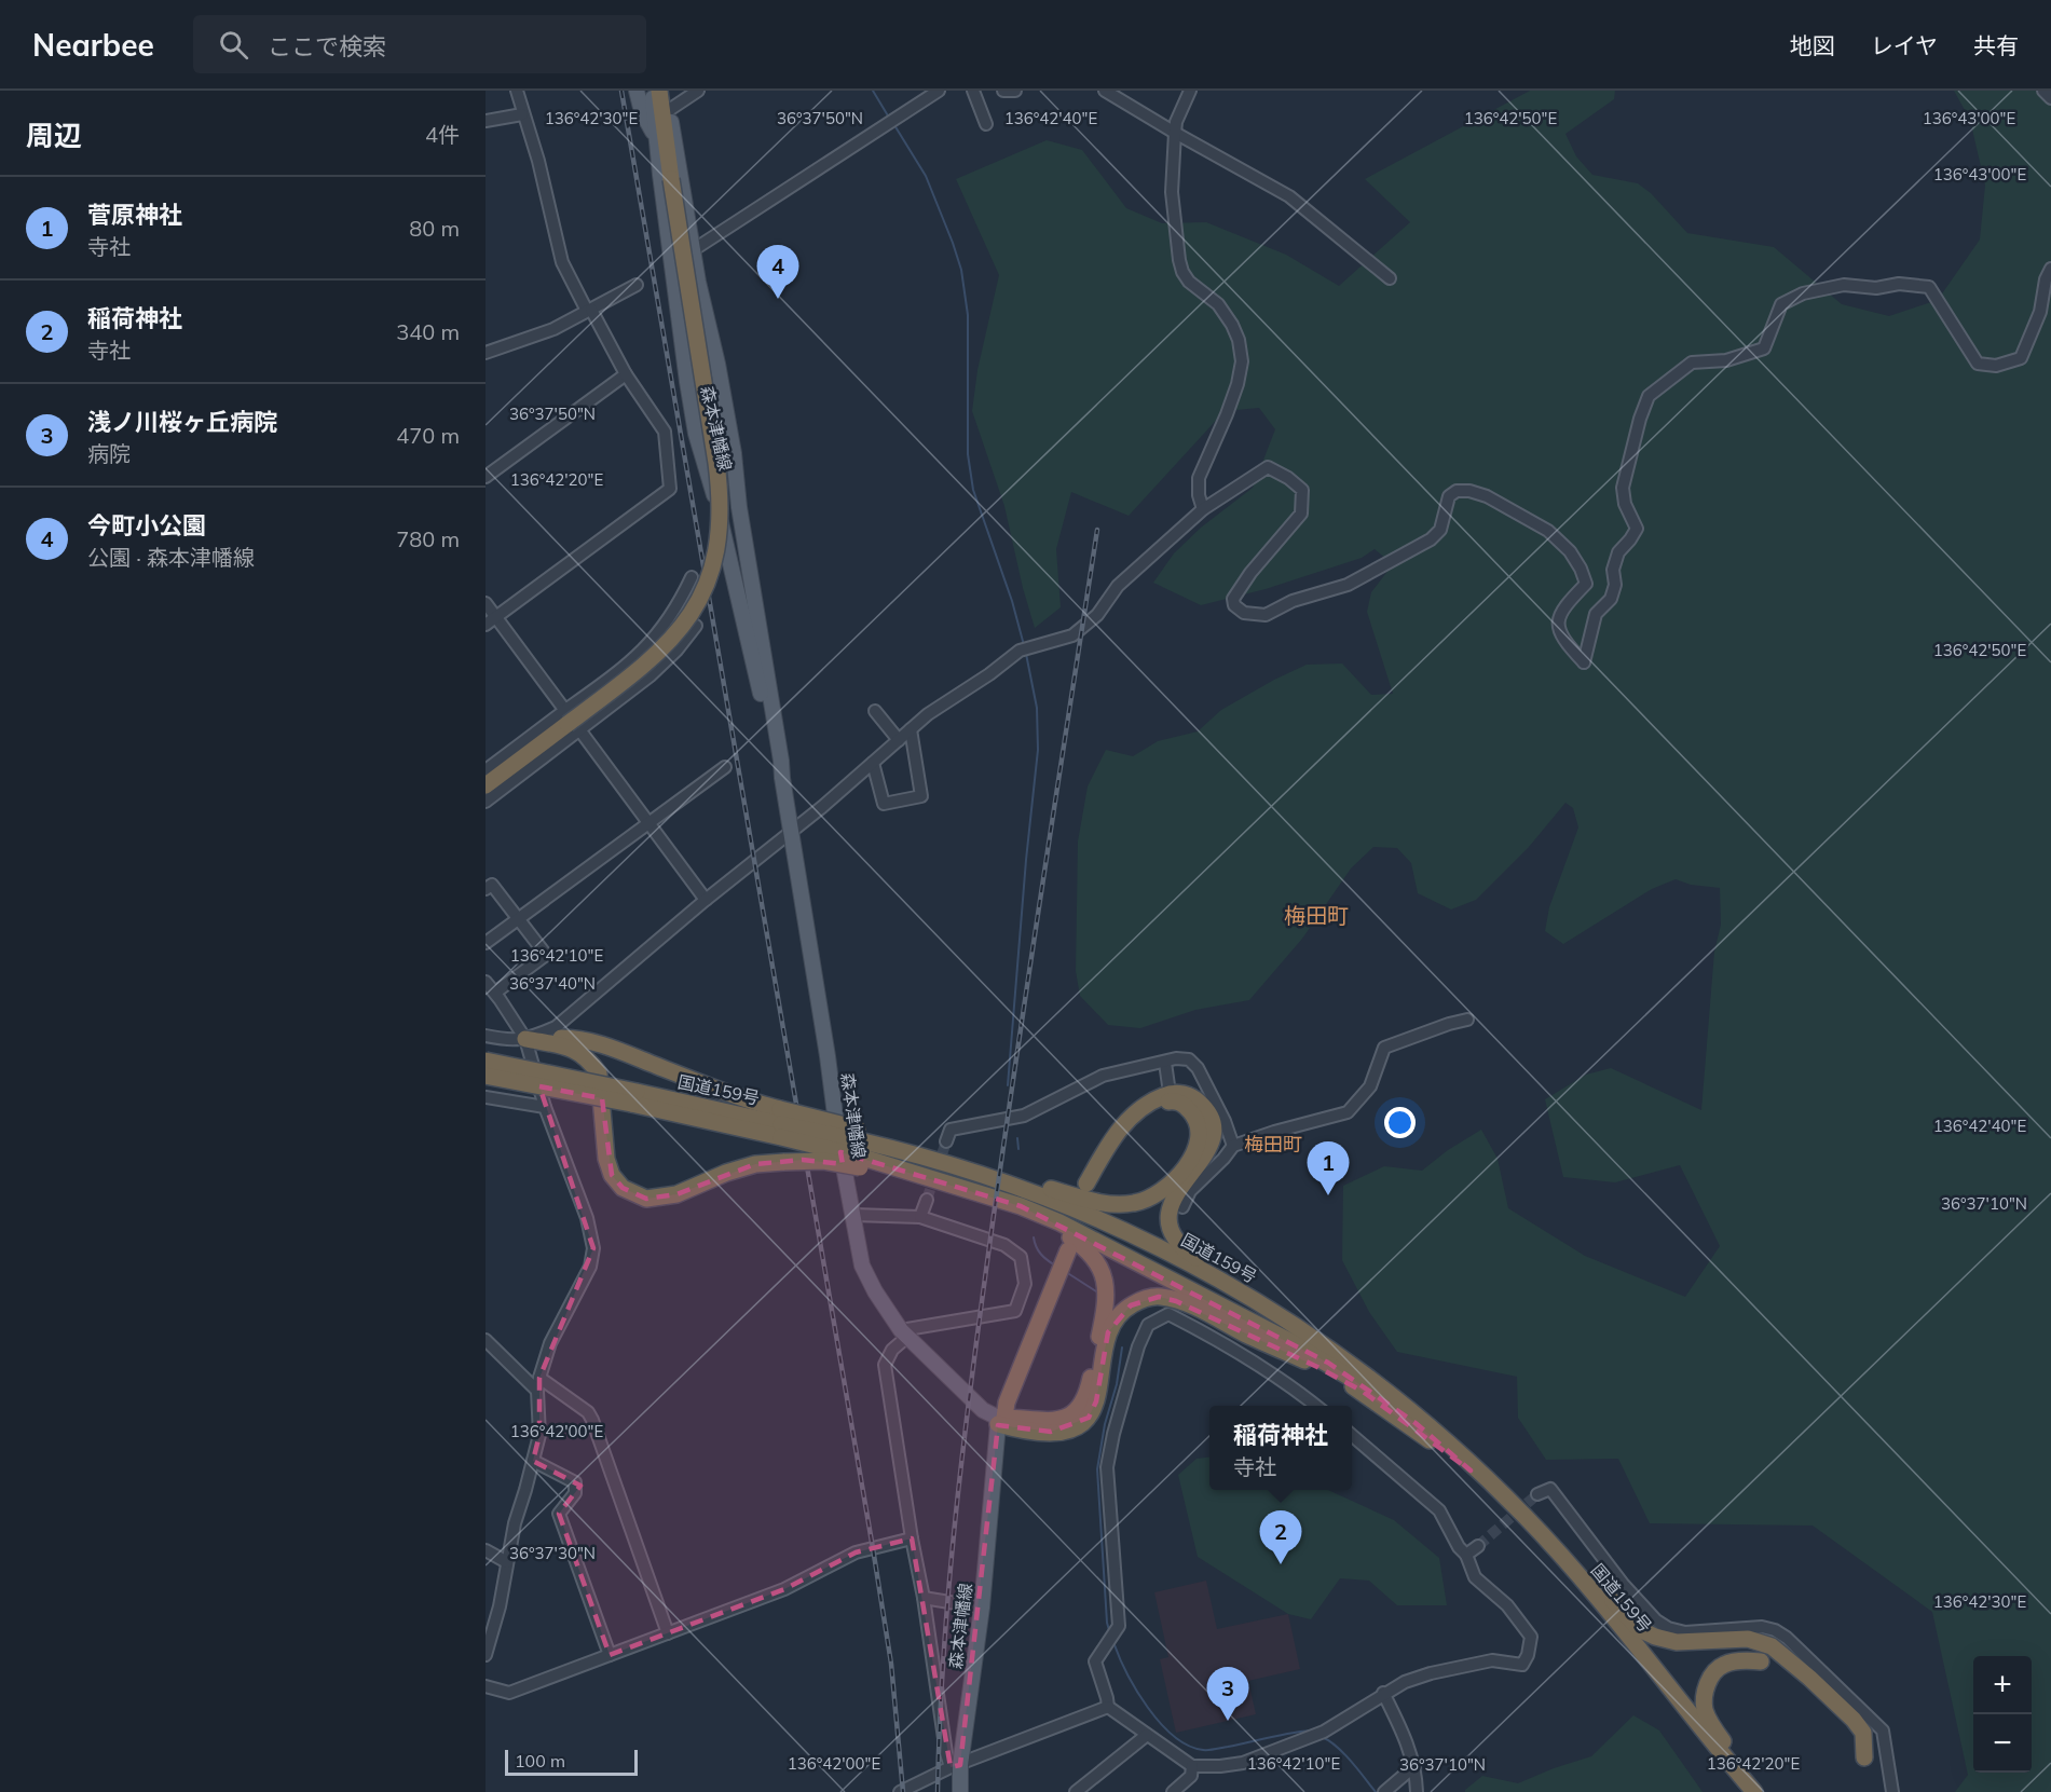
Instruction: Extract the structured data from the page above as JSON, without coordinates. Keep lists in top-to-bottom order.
{
  "streets": {
    "highway": ["国道159号"],
    "main road": ["森本津幡線"]
  },
  "districts": ["梅田町", "梅田町"],
  "scale_bar": "100 m",
  "page": {
    "header": "Nearbee",
    "search": "ここで検索",
    "nav": ["地図", "レイヤ", "共有"],
    "heading": ["周辺", "4件"],
    "list": [
      {
        "mark": "1",
        "name": "菅原神社",
        "note": "寺社",
        "value": "80 m"
      },
      {
        "mark": "2",
        "name": "稲荷神社",
        "note": "寺社",
        "value": "340 m"
      },
      {
        "mark": "3",
        "name": "浅ノ川桜ヶ丘病院",
        "note": "病院",
        "value": "470 m"
      },
      {
        "mark": "4",
        "name": "今町小公園",
        "note": "公園 · 森本津幡線",
        "value": "780 m"
      }
    ],
    "pins": [
      "4",
      "1",
      "2",
      "3"
    ],
    "popup": ["稲荷神社", "寺社"],
    "map_buttons": ["+", "−"],
    "scale": "100 m"
  },
  "coordinates": [
    "36°37'50\"N",
    "136°42'50\"E",
    "136°42'30\"E",
    "136°42'40\"E",
    "136°43'00\"E",
    "136°42'20\"E",
    "136°42'10\"E",
    "36°37'40\"N",
    "36°37'10\"N",
    "136°42'00\"E",
    "36°37'30\"N"
  ]
}
